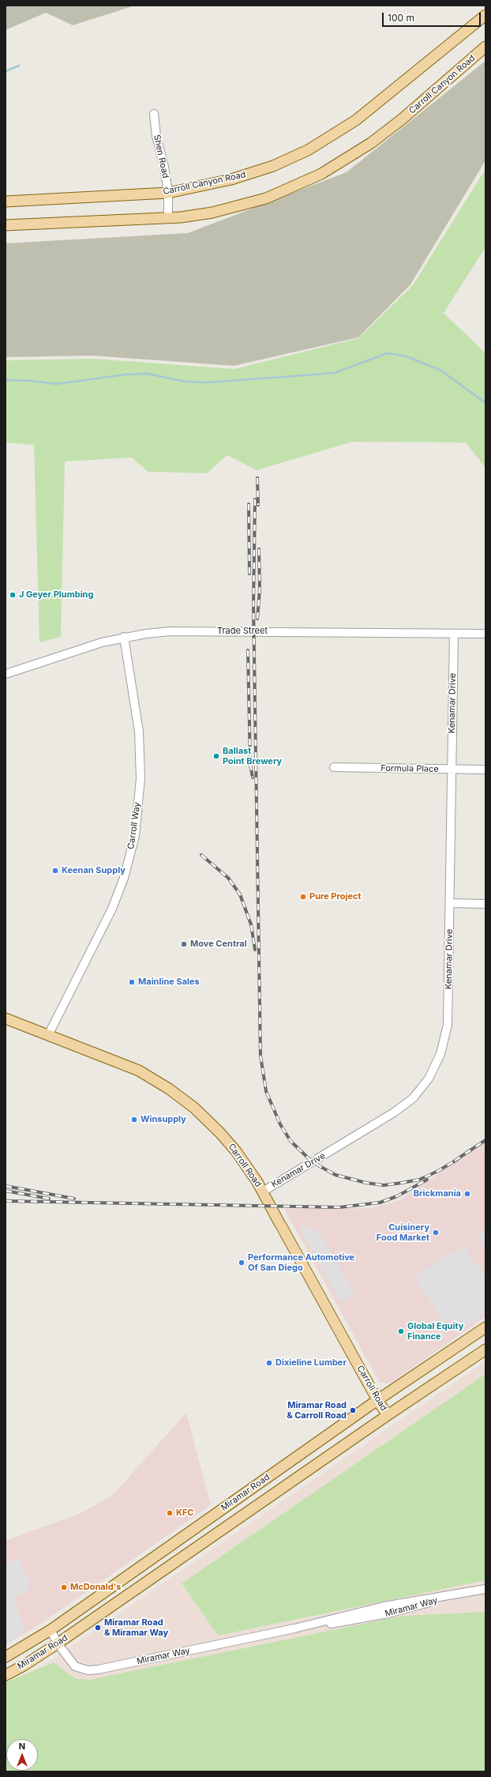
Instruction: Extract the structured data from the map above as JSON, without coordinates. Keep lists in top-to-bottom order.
{
  "streets": {
    "main road": ["Carroll Canyon Road", "Carroll Road", "Miramar Road"],
    "street": [
      "Shen Road",
      "Trade Street",
      "Kenamar Drive",
      "Formula Place",
      "Carroll Way",
      "Miramar Way"
    ]
  },
  "crossings": [
    ["Carroll Canyon Road", "Shen Road"],
    ["Trade Street", "Kenamar Drive"],
    ["Trade Street", "Carroll Way"],
    ["Kenamar Drive", "Formula Place"],
    ["Kenamar Drive", "Carroll Road"],
    ["Carroll Way", "Carroll Road"],
    ["Carroll Road", "Miramar Road"],
    ["Miramar Road", "Miramar Way"]
  ],
  "places": [
    "J Geyer Plumbing",
    "Ballast Point Brewery",
    "Keenan Supply",
    "Pure Project",
    "Move Central",
    "Mainline Sales",
    "Winsupply",
    "Brickmania",
    "Cuisinery Food Market",
    "Performance Automotive Of San Diego",
    "Global Equity Finance",
    "Dixieline Lumber",
    "Miramar Road & Carroll Road",
    "KFC",
    "McDonald's",
    "Miramar Road & Miramar Way"
  ],
  "scale_bar": "100 m",
  "north": "top"
}
